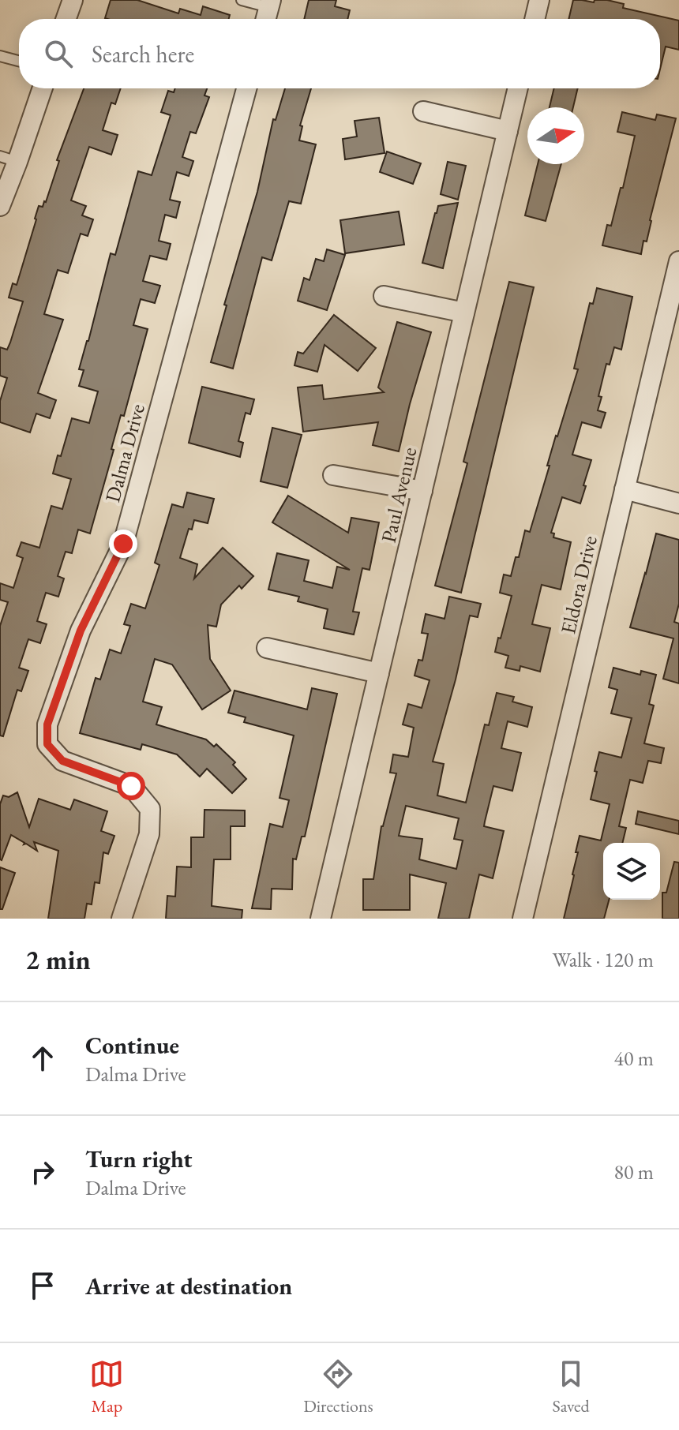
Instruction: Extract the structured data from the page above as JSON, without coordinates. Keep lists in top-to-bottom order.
{
  "streets": {
    "street": ["Dalma Drive", "Paul Avenue", "Eldora Drive"]
  },
  "north": "right",
  "page": {
    "search": "Search here",
    "heading": ["2 min", "Walk · 120 m"],
    "list": [
      ["Continue", "Dalma Drive", "40 m"],
      ["Turn right", "Dalma Drive", "80 m"],
      "Arrive at destination"
    ],
    "nav": ["Map", "Directions", "Saved"]
  }
}
